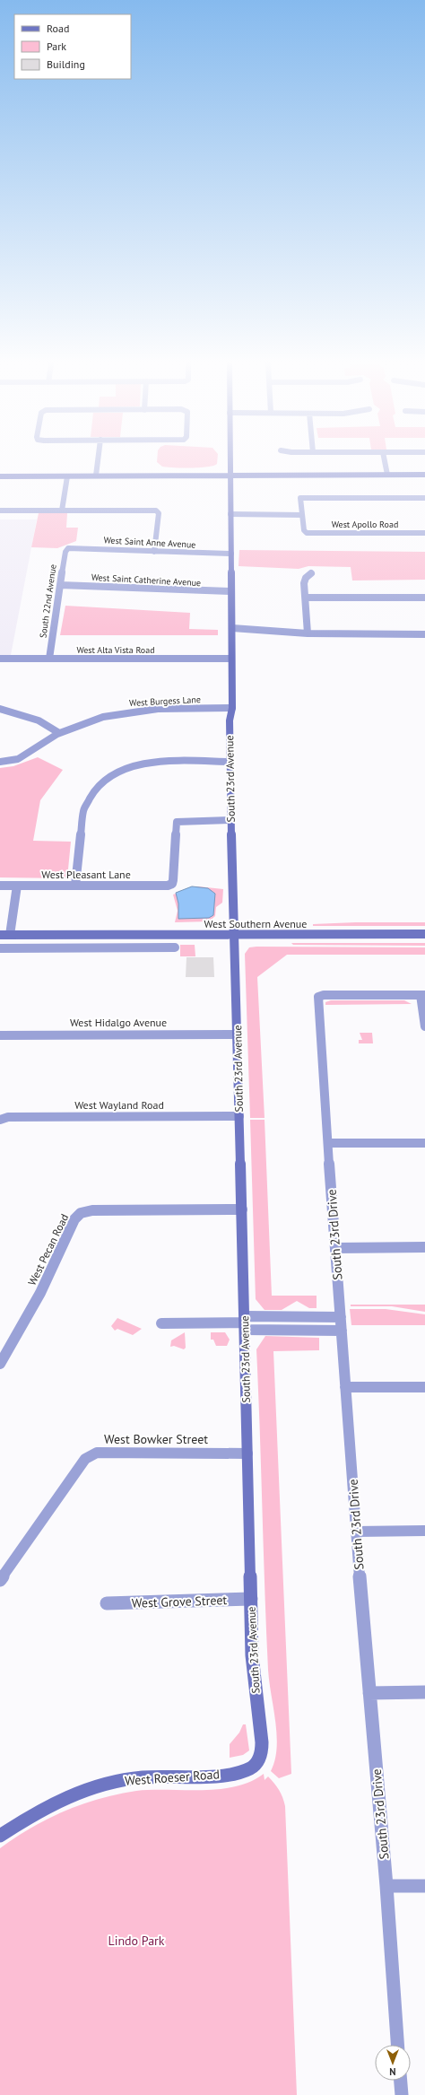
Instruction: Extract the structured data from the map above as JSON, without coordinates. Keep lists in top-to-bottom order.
{
  "streets": {
    "street": [
      "West Apollo Road",
      "West Saint Anne Avenue",
      "West Saint Catherine Avenue",
      "South 22nd Avenue",
      "West Alta Vista Road",
      "West Burgess Lane",
      "South 23rd Avenue",
      "West Pleasant Lane",
      "West Southern Avenue",
      "West Hidalgo Avenue",
      "West Wayland Road",
      "South 23rd Drive",
      "West Pecan Road",
      "West Bowker Street",
      "West Grove Street",
      "West Roeser Road"
    ]
  },
  "crossings": [
    ["West Saint Anne Avenue", "South 22nd Avenue"],
    ["West Saint Anne Avenue", "South 23rd Avenue"],
    ["West Saint Catherine Avenue", "South 22nd Avenue"],
    ["West Saint Catherine Avenue", "South 23rd Avenue"],
    ["South 22nd Avenue", "West Alta Vista Road"],
    ["West Alta Vista Road", "South 23rd Avenue"],
    ["West Burgess Lane", "South 23rd Avenue"],
    ["South 23rd Avenue", "West Pleasant Lane"],
    ["South 23rd Avenue", "West Southern Avenue"],
    ["South 23rd Avenue", "West Hidalgo Avenue"],
    ["South 23rd Avenue", "West Wayland Road"],
    ["South 23rd Avenue", "West Pecan Road"],
    ["South 23rd Avenue", "West Bowker Street"],
    ["South 23rd Avenue", "West Grove Street"],
    ["South 23rd Avenue", "West Roeser Road"]
  ],
  "parks": ["Lindo Park"],
  "legend": ["Road", "Park", "Building"],
  "north": "bottom"
}
